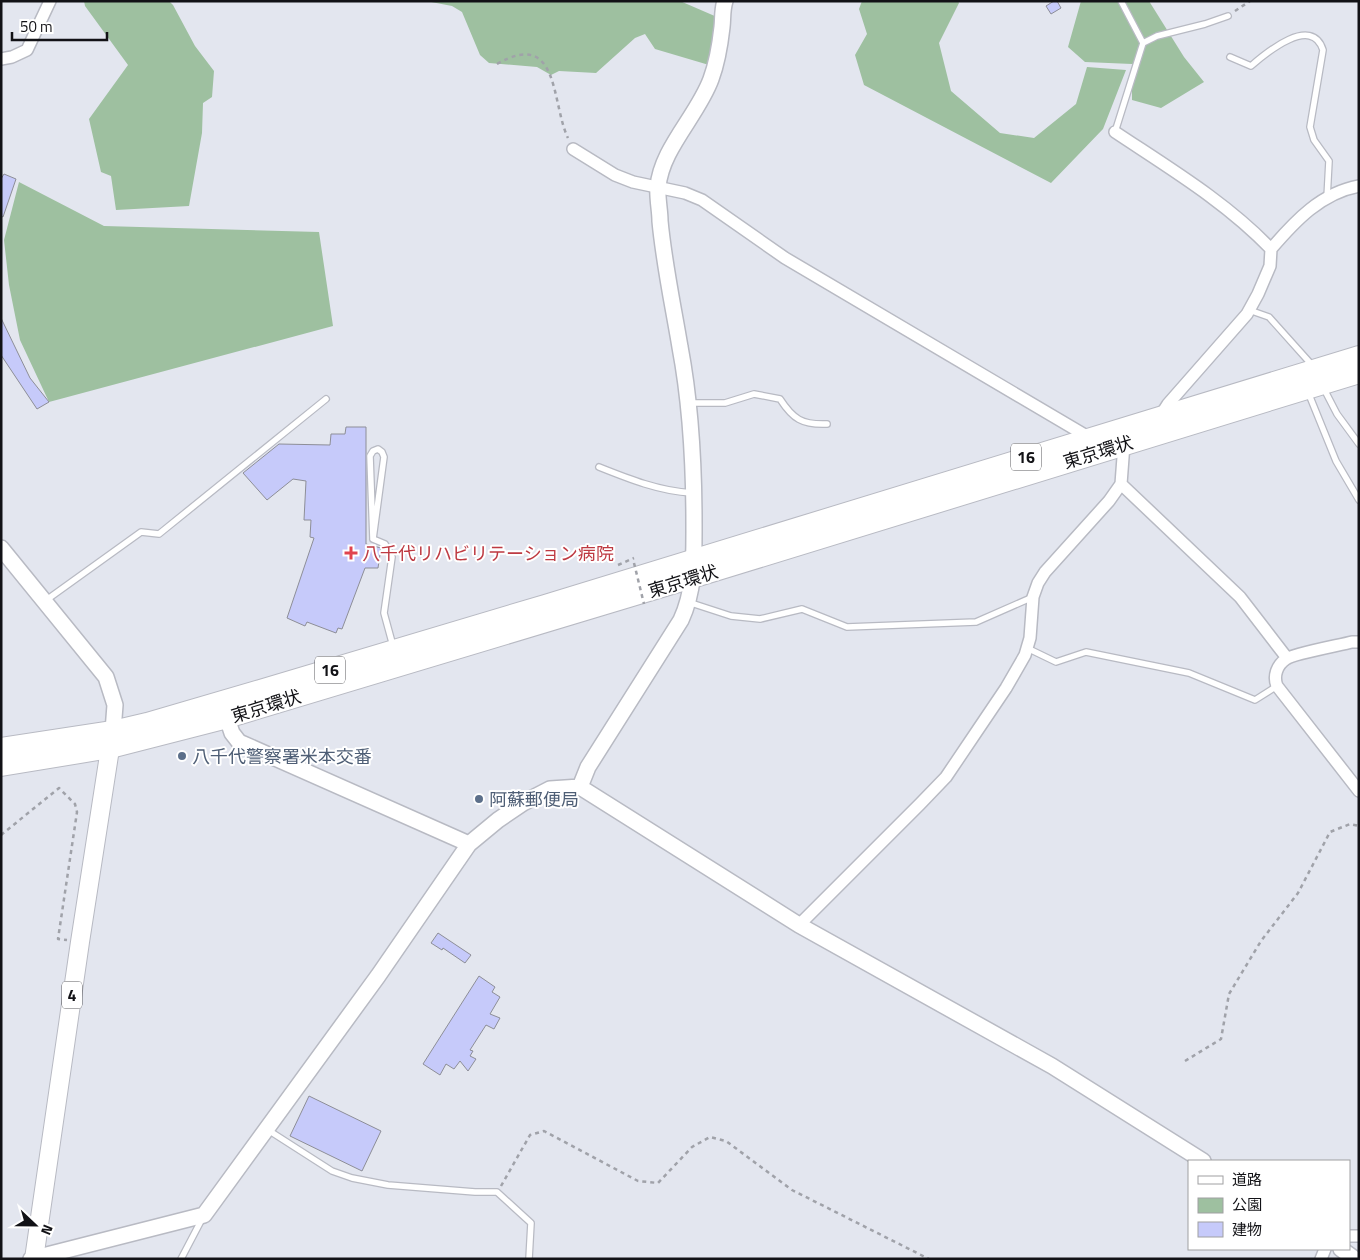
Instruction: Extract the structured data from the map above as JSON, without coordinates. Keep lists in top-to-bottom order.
{
  "streets": {
    "highway": ["東京環状", "16"],
    "main road": ["4"]
  },
  "crossings": [
    ["東京環状", "4"]
  ],
  "places": {
    "health": ["八千代リハビリテーション病院"],
    "other": ["八千代警察署米本交番", "阿蘇郵便局"]
  },
  "legend": ["道路", "公園", "建物"],
  "scale_bar": "50 m",
  "north": "right"
}
